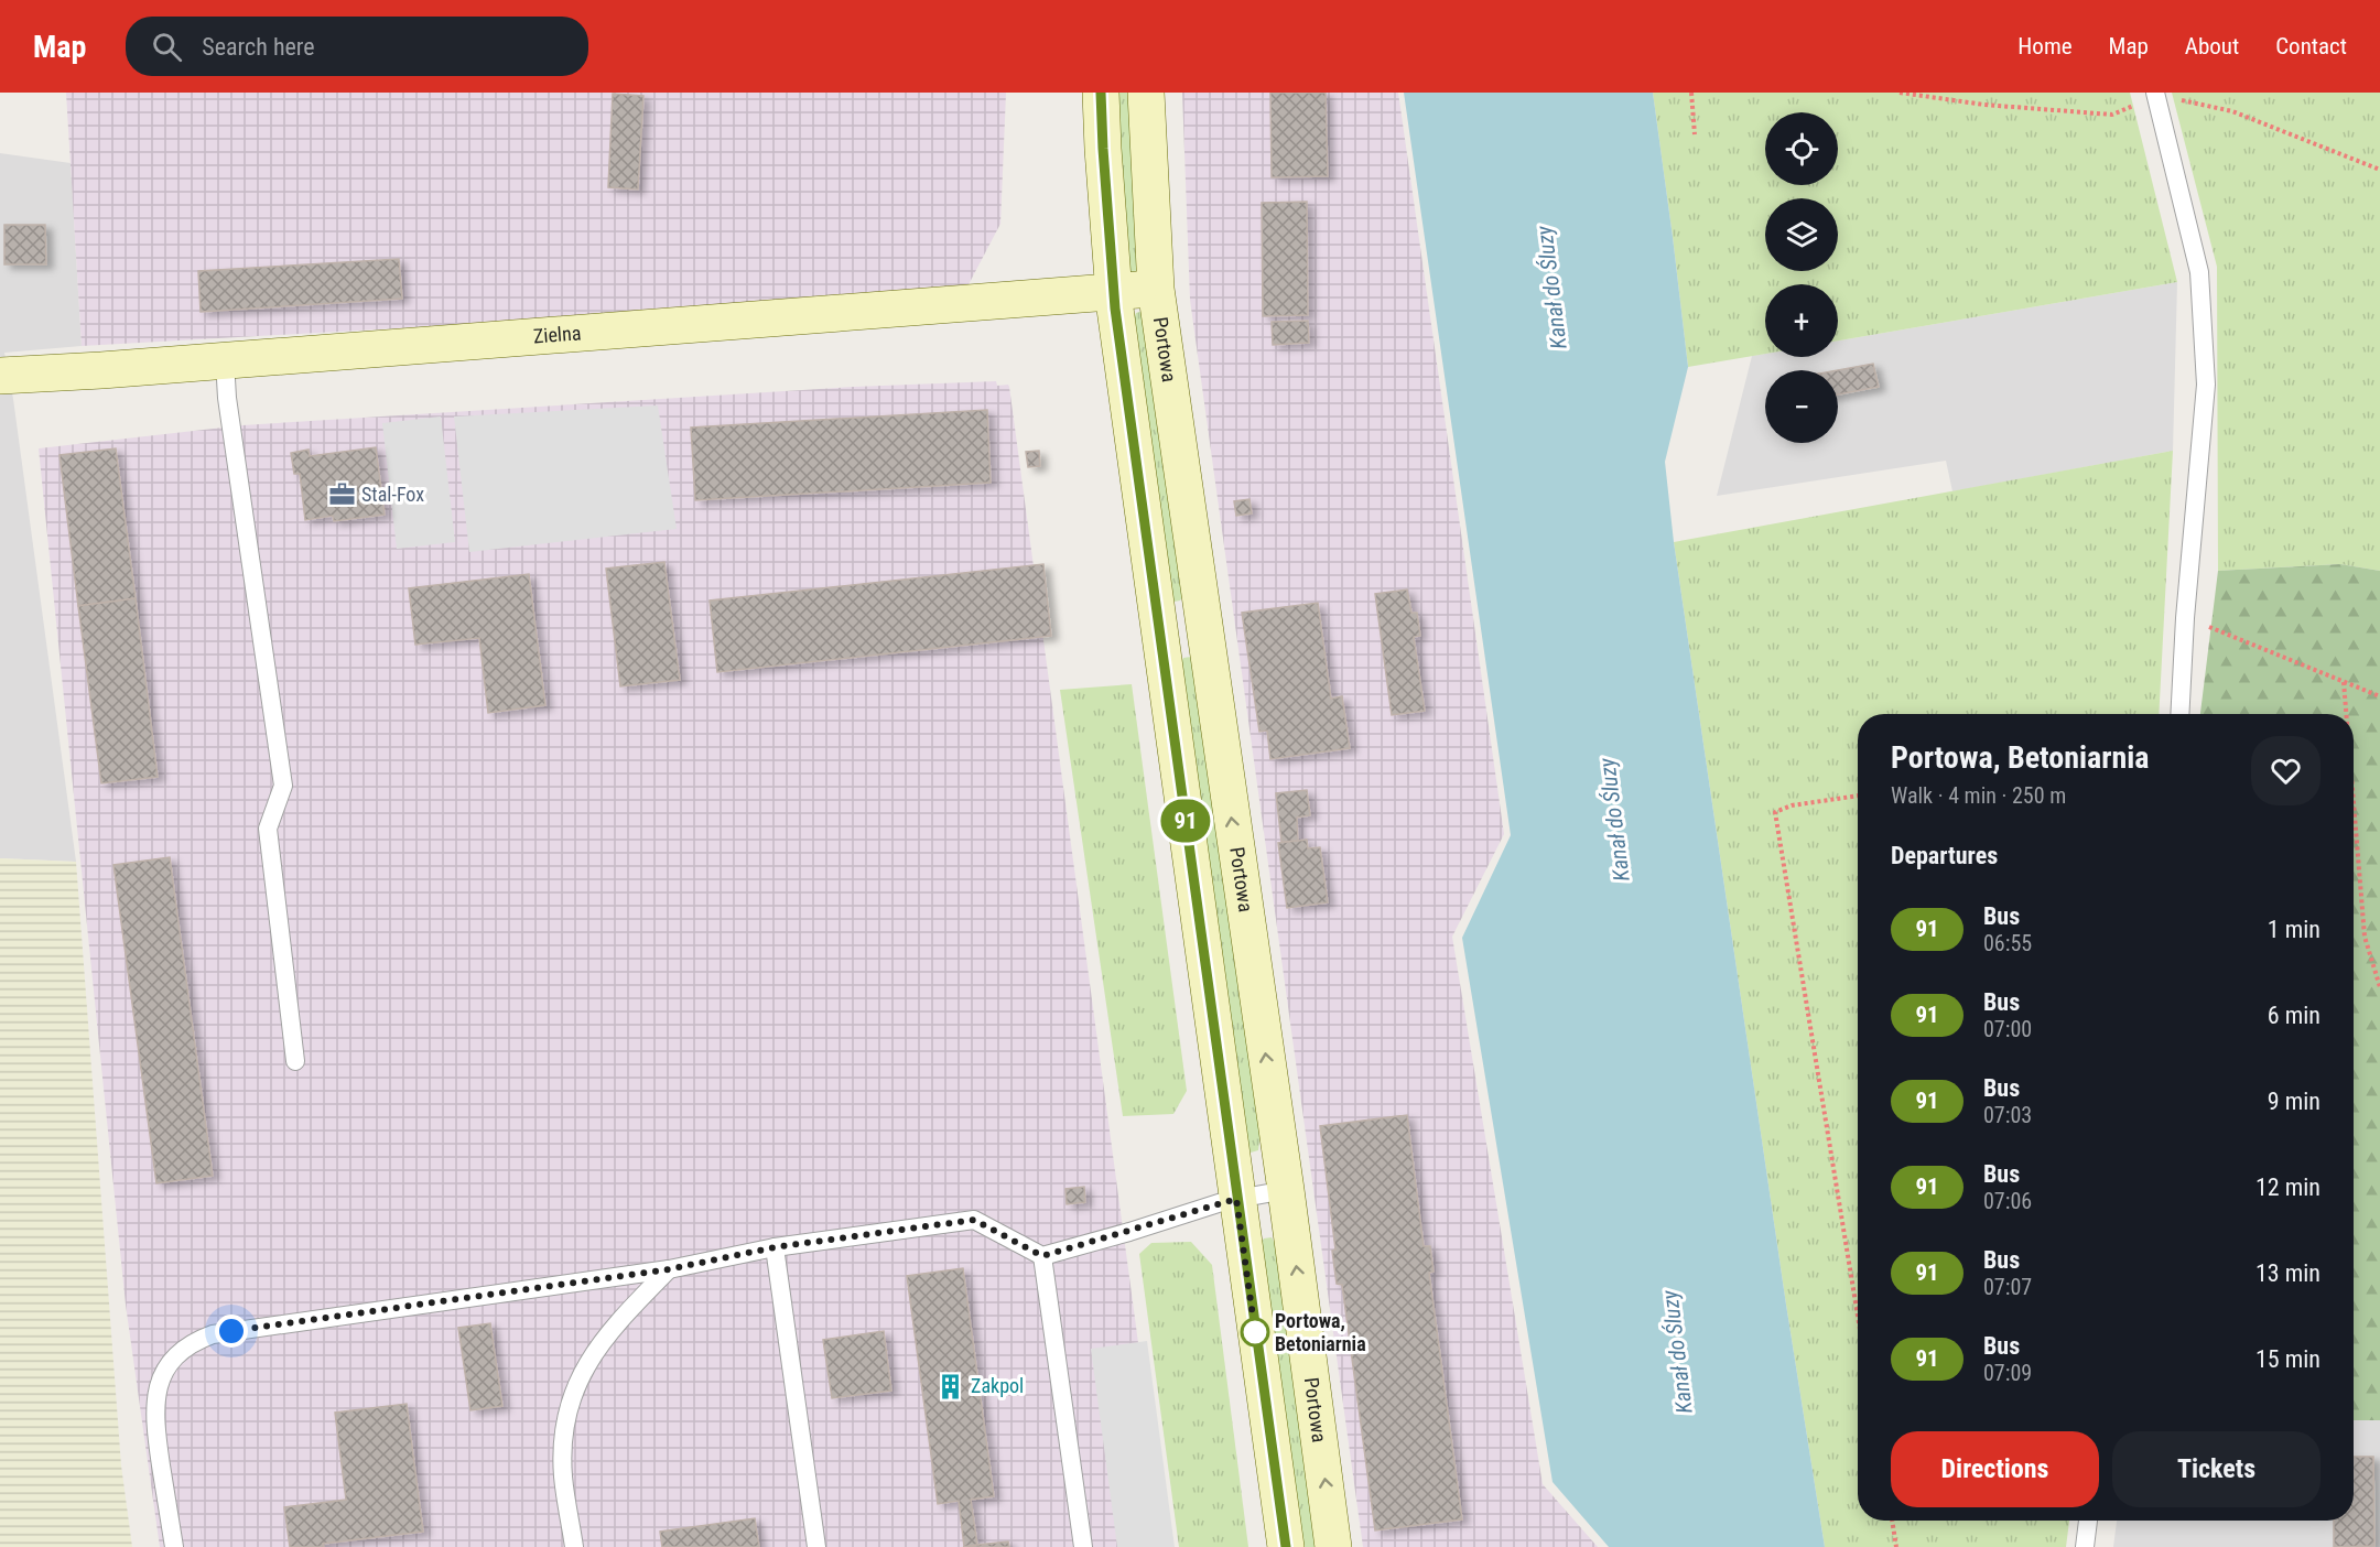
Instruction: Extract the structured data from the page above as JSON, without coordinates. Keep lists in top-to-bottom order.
{
  "streets": {
    "street": ["Zielna", "Portowa"]
  },
  "crossings": [
    ["Zielna", "Portowa"]
  ],
  "water": ["Kanał do Śluzy"],
  "places": {
    "office": ["Stal-Fox"],
    "other": ["Portowa, Betoniarnia"],
    "building": ["Zakpol"]
  },
  "lines": ["bus line 91"],
  "page": {
    "header": "Map",
    "search": "Search here",
    "nav": [
      "Home",
      "Map",
      "About",
      "Contact"
    ],
    "on_map": "91",
    "map_buttons": ["+", "−"],
    "heading": [
      ["Portowa, Betoniarnia", "Walk · 4 min · 250 m"],
      "Departures"
    ],
    "list": [
      {
        "mark": "91",
        "name": "Bus",
        "note": "06:55",
        "value": "1 min"
      },
      {
        "mark": "91",
        "name": "Bus",
        "note": "07:00",
        "value": "6 min"
      },
      {
        "mark": "91",
        "name": "Bus",
        "note": "07:03",
        "value": "9 min"
      },
      {
        "mark": "91",
        "name": "Bus",
        "note": "07:06",
        "value": "12 min"
      },
      {
        "mark": "91",
        "name": "Bus",
        "note": "07:07",
        "value": "13 min"
      },
      {
        "mark": "91",
        "name": "Bus",
        "note": "07:09",
        "value": "15 min"
      }
    ],
    "buttons": ["Directions", "Tickets"]
  }
}
